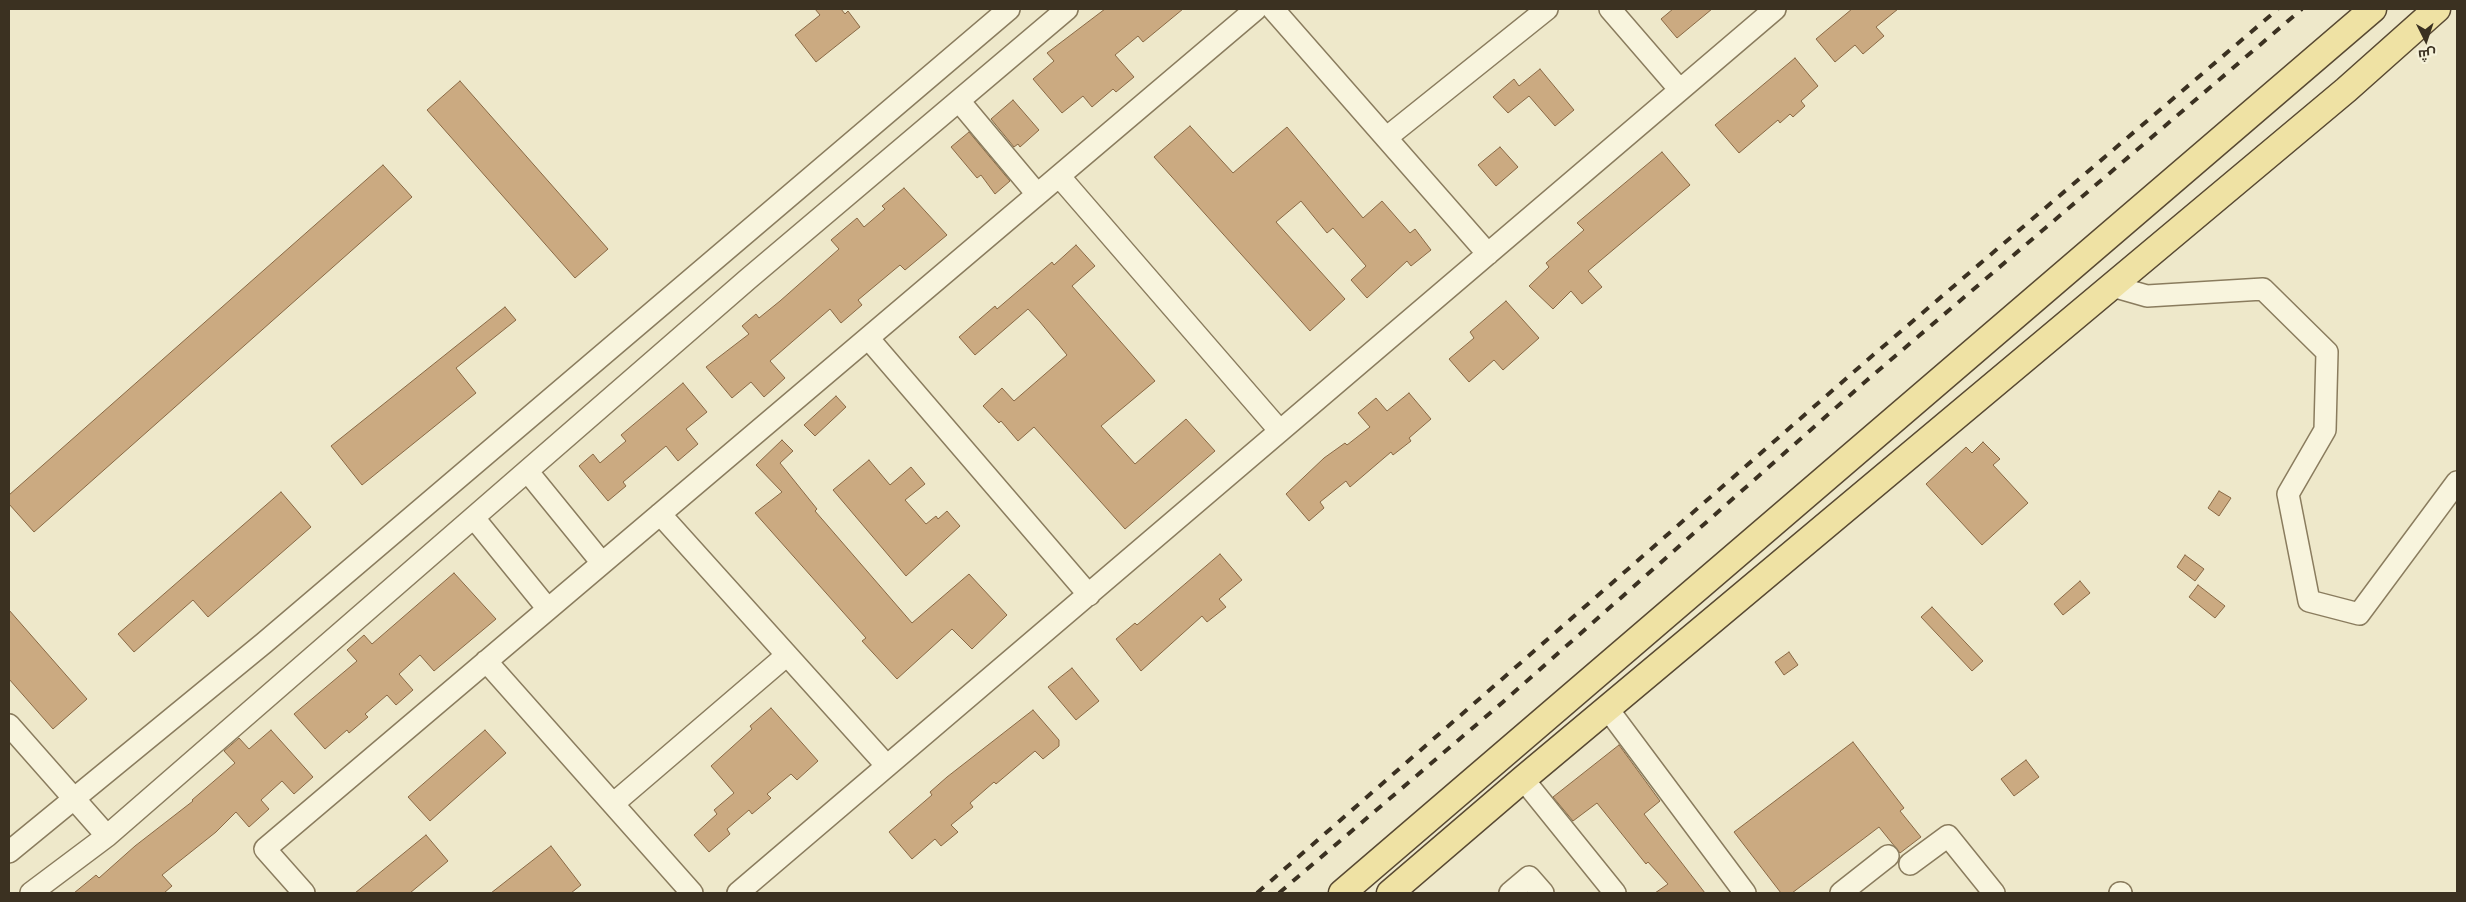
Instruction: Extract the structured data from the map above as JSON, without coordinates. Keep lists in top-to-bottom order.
{
  "north": "bottom"
}
